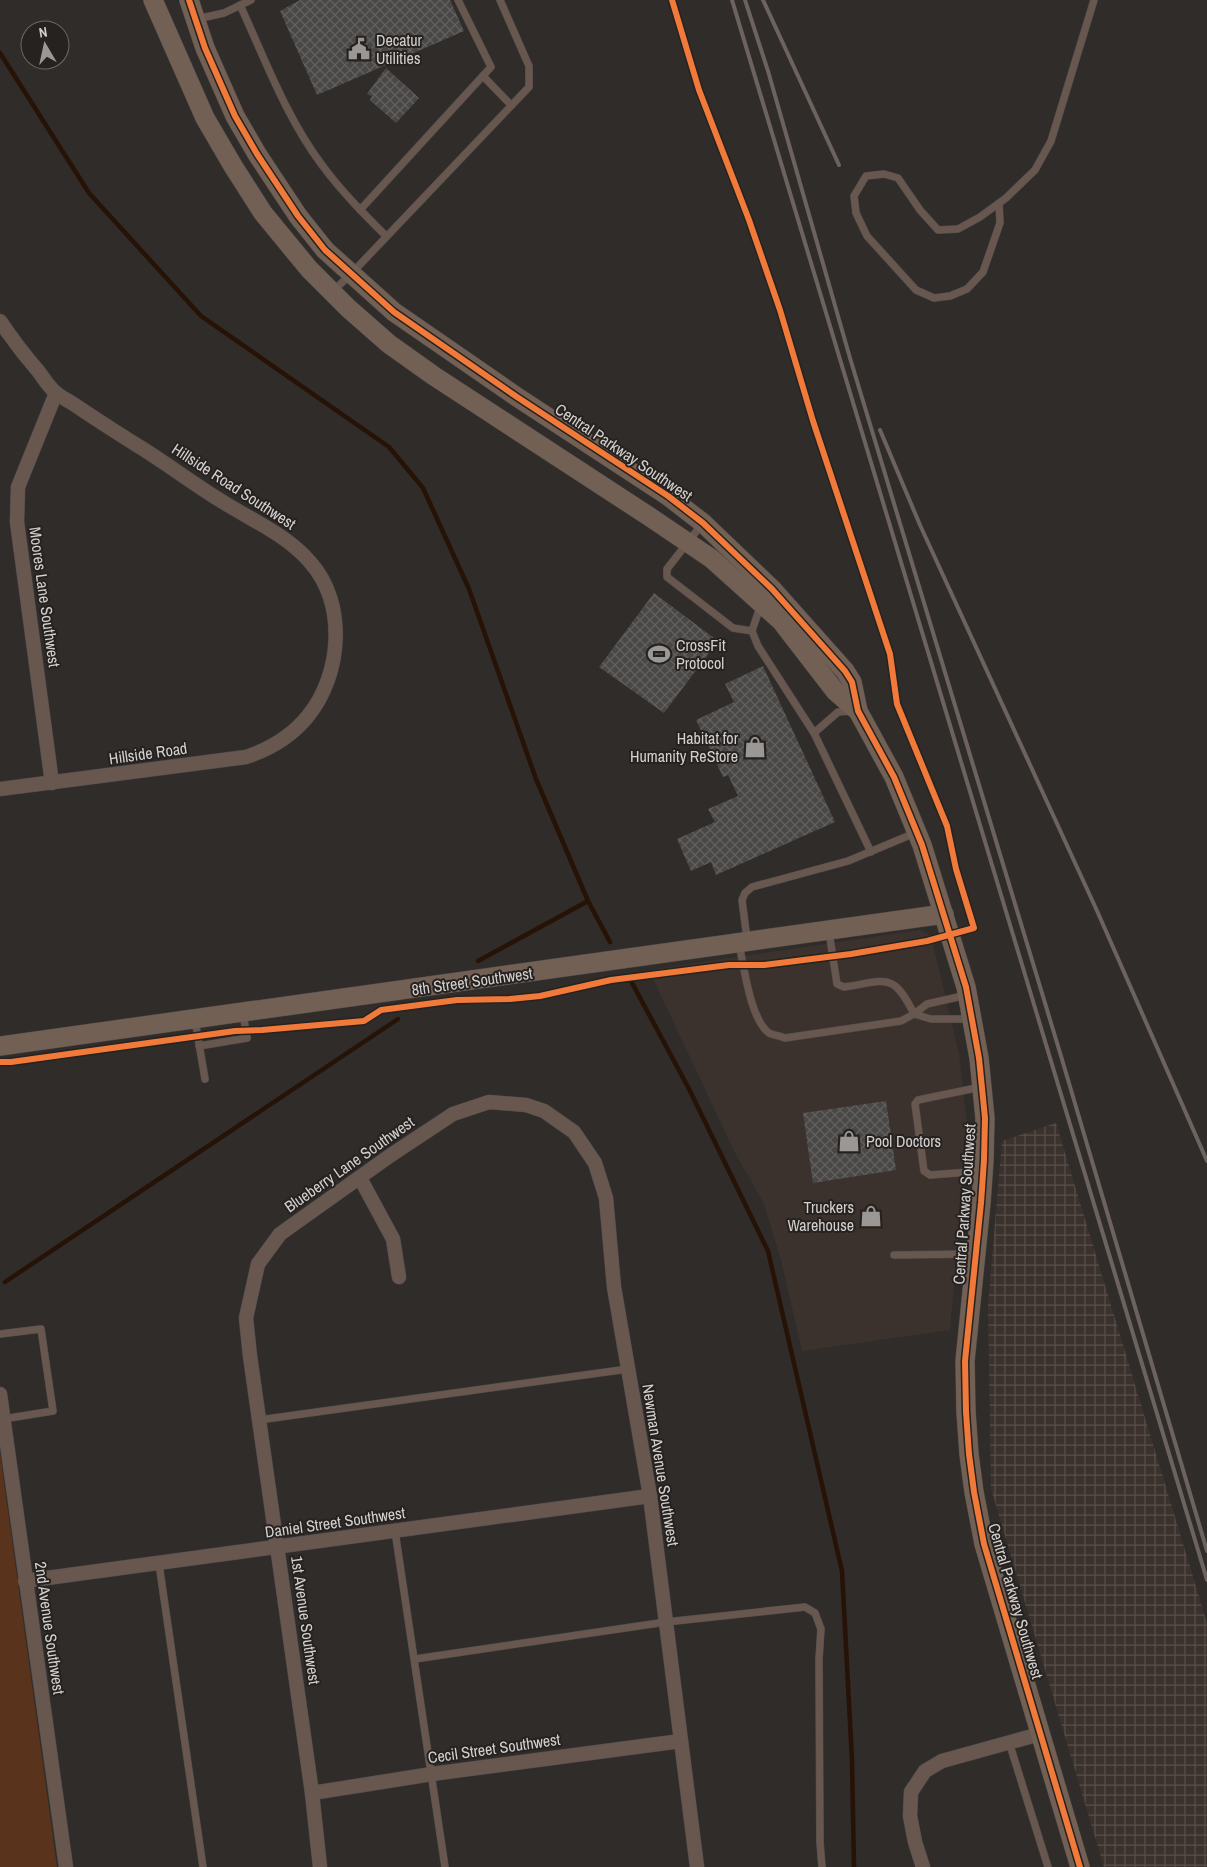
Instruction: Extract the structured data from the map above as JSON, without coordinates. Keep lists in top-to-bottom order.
{
  "streets": {
    "street": [
      "Central Parkway Southwest",
      "Hillside Road Southwest",
      "Moores Lane Southwest",
      "Hillside Road",
      "8th Street Southwest",
      "Blueberry Lane Southwest",
      "Newman Avenue Southwest",
      "Daniel Street Southwest",
      "1st Avenue Southwest",
      "2nd Avenue Southwest",
      "Cecil Street Southwest"
    ]
  },
  "crossings": [
    ["Central Parkway Southwest", "8th Street Southwest"],
    ["Hillside Road Southwest", "Moores Lane Southwest"],
    ["Hillside Road Southwest", "Hillside Road"],
    ["Moores Lane Southwest", "Hillside Road"],
    ["Blueberry Lane Southwest", "Newman Avenue Southwest"],
    ["Blueberry Lane Southwest", "1st Avenue Southwest"],
    ["Newman Avenue Southwest", "Daniel Street Southwest"],
    ["Newman Avenue Southwest", "Cecil Street Southwest"],
    ["Daniel Street Southwest", "1st Avenue Southwest"],
    ["Daniel Street Southwest", "2nd Avenue Southwest"],
    ["1st Avenue Southwest", "Cecil Street Southwest"]
  ],
  "places": {
    "public building": ["Decatur Utilities"],
    "sports": ["CrossFit Protocol"],
    "shop": ["Habitat for Humanity ReStore", "Pool Doctors", "Truckers Warehouse"]
  },
  "north": "top"
}
